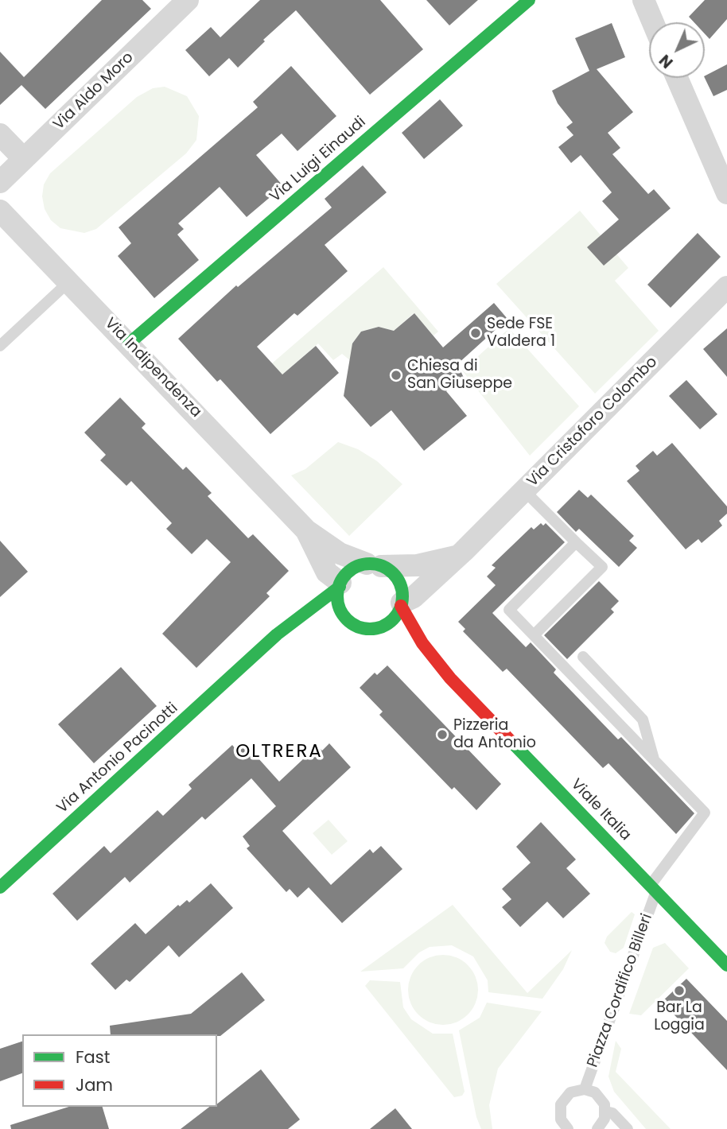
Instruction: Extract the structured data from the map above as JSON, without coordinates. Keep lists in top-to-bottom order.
{
  "streets": {
    "street": [
      "Via Aldo Moro",
      "Via Luigi Einaudi",
      "Via Indipendenza",
      "Via Cristoforo Colombo",
      "Via Antonio Pacinotti",
      "Viale Italia"
    ],
    "lane": ["Piazza Cordifico Billeri"]
  },
  "crossings": [
    ["Via Luigi Einaudi", "Via Indipendenza"],
    ["Via Indipendenza", "Via Cristoforo Colombo"],
    ["Via Indipendenza", "Via Antonio Pacinotti"],
    ["Via Indipendenza", "Viale Italia"],
    ["Via Cristoforo Colombo", "Via Antonio Pacinotti"],
    ["Via Cristoforo Colombo", "Viale Italia"],
    ["Via Antonio Pacinotti", "Viale Italia"],
    ["Viale Italia", "Piazza Cordifico Billeri"]
  ],
  "districts": ["OLTRERA"],
  "places": [
    "Sede FSE Valdera 1",
    "Chiesa di San Giuseppe",
    "Pizzeria da Antonio",
    "Bar La Loggia"
  ],
  "legend": ["Fast", "Jam"],
  "north": "bottom left"
}
